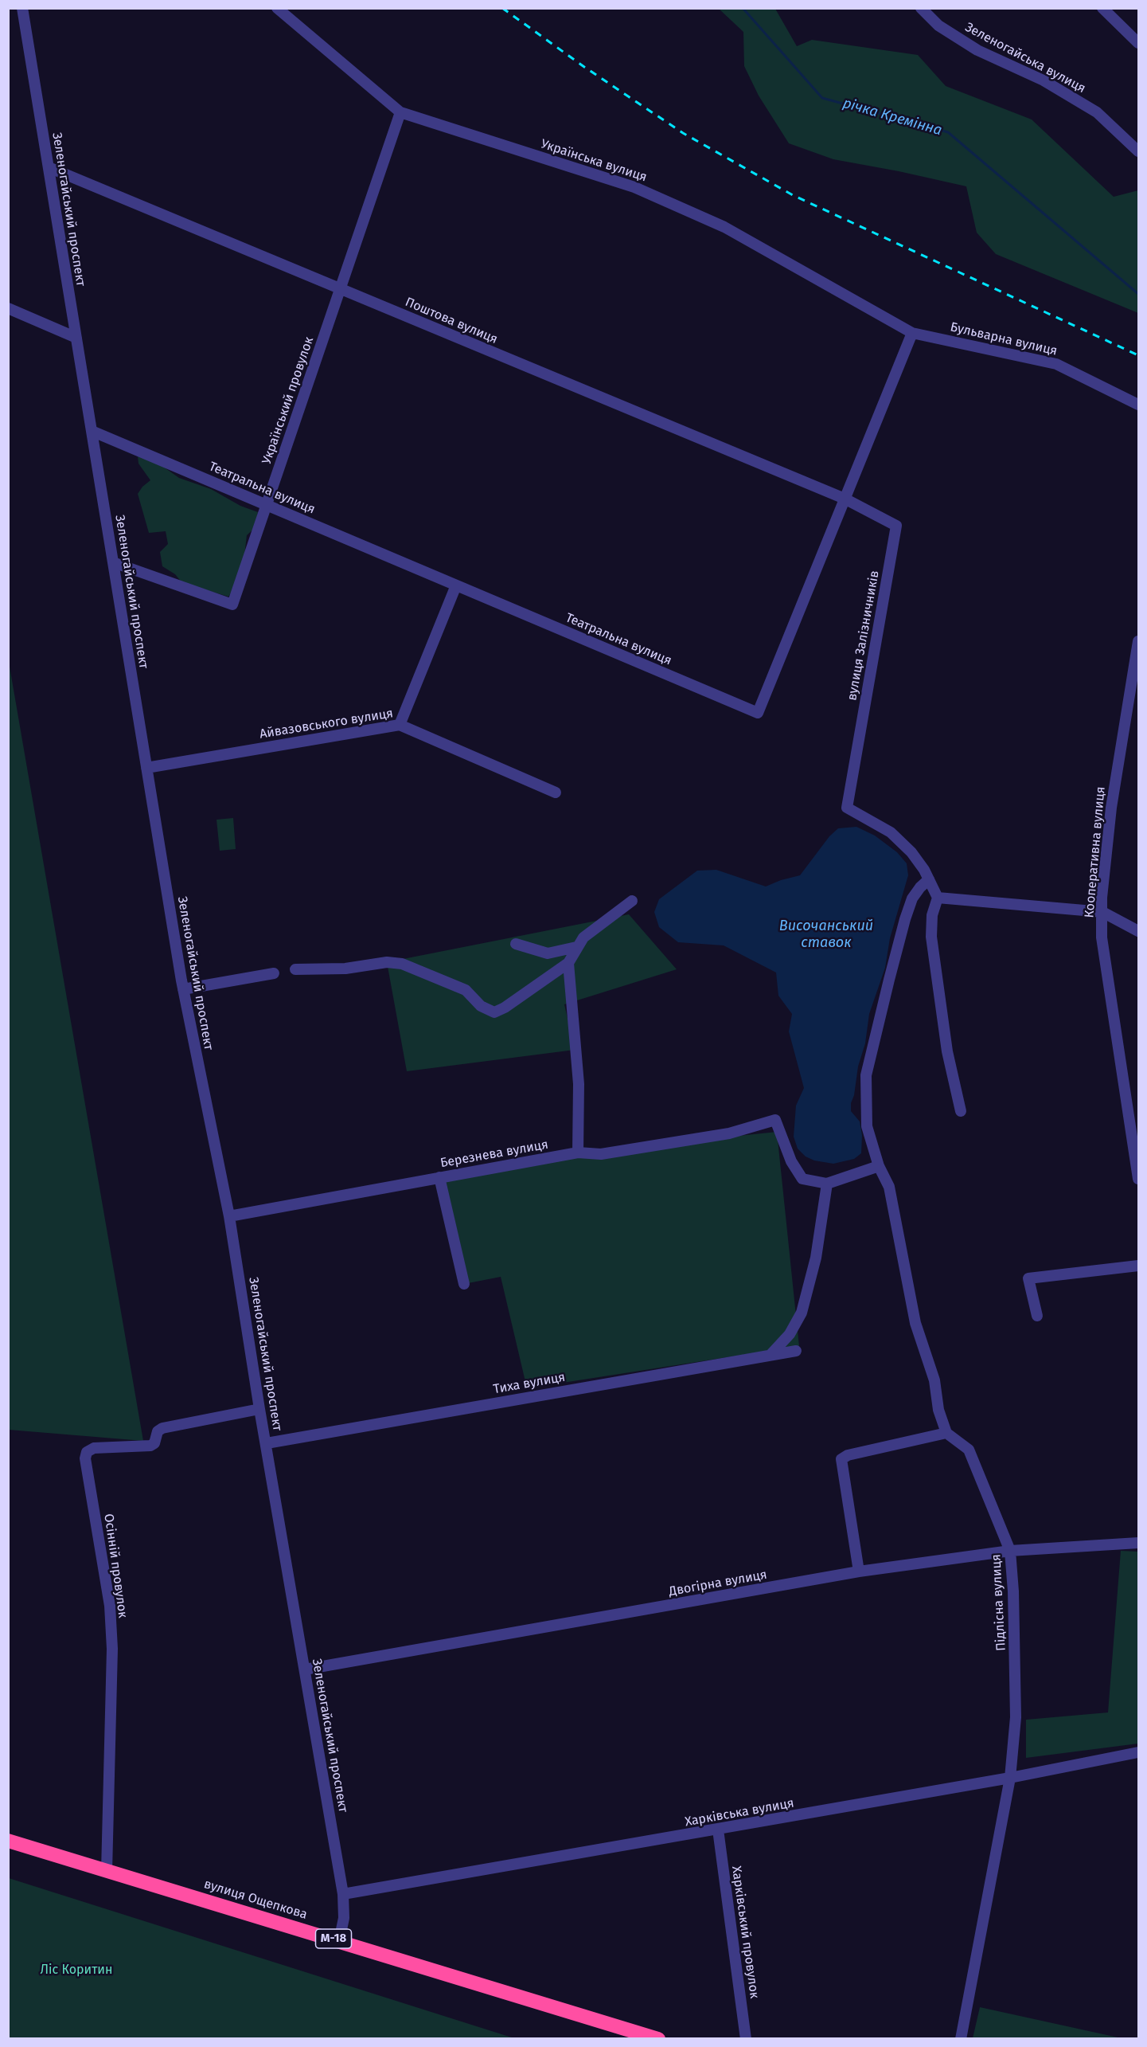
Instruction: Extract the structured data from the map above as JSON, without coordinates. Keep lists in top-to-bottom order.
{
  "streets": {
    "highway": ["вулиця Ощепкова", "М-18"],
    "street": [
      "Зеленогайська вулиця",
      "Українська вулиця",
      "Зеленогайський проспект",
      "Поштова вулиця",
      "Бульварна вулиця",
      "Український провулок",
      "Театральна вулиця",
      "вулиця Залізничників",
      "Айвазовського вулиця",
      "Кооперативна вулиця",
      "Березнева вулиця",
      "Тиха вулиця",
      "Осінній провулок",
      "Двогірна вулиця",
      "Підлісна вулиця",
      "Харківська вулиця",
      "Харківський провулок"
    ]
  },
  "crossings": [
    ["Українська вулиця", "Бульварна вулиця"],
    ["Українська вулиця", "Український провулок"],
    ["Українська вулиця", "Театральна вулиця"],
    ["Зеленогайський проспект", "Поштова вулиця"],
    ["Зеленогайський проспект", "Український провулок"],
    ["Зеленогайський проспект", "Театральна вулиця"],
    ["Зеленогайський проспект", "Айвазовського вулиця"],
    ["Зеленогайський проспект", "Березнева вулиця"],
    ["Зеленогайський проспект", "Тиха вулиця"],
    ["Зеленогайський проспект", "Осінній провулок"],
    ["Зеленогайський проспект", "Двогірна вулиця"],
    ["Зеленогайський проспект", "Харківська вулиця"],
    ["Зеленогайський проспект", "вулиця Ощепкова"],
    ["Поштова вулиця", "Український провулок"],
    ["Поштова вулиця", "Театральна вулиця"],
    ["Поштова вулиця", "вулиця Залізничників"],
    ["Бульварна вулиця", "Театральна вулиця"],
    ["Український провулок", "Театральна вулиця"],
    ["Театральна вулиця", "вулиця Залізничників"],
    ["Осінній провулок", "вулиця Ощепкова"],
    ["Двогірна вулиця", "Підлісна вулиця"],
    ["Підлісна вулиця", "Харківська вулиця"],
    ["Харківська вулиця", "Харківський провулок"]
  ],
  "water": ["річка Кремінна", "Височанський ставок"],
  "parks": ["Ліс Коритин"]
}
